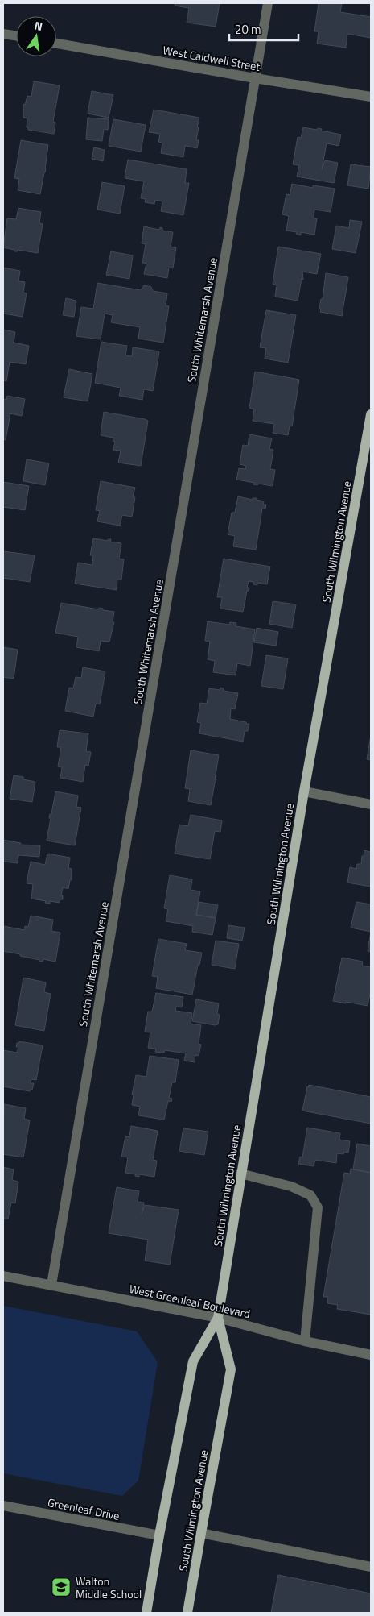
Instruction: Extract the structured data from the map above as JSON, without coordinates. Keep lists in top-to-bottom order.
{
  "streets": {
    "main road": ["South Wilmington Avenue"],
    "street": [
      "West Caldwell Street",
      "South Whitemarsh Avenue",
      "West Greenleaf Boulevard",
      "Greenleaf Drive"
    ]
  },
  "crossings": [
    ["West Caldwell Street", "South Whitemarsh Avenue"],
    ["South Whitemarsh Avenue", "West Greenleaf Boulevard"],
    ["South Wilmington Avenue", "West Greenleaf Boulevard"],
    ["South Wilmington Avenue", "Greenleaf Drive"]
  ],
  "places": {
    "school or university": ["Walton Middle School"]
  },
  "scale_bar": "20 m",
  "north": "top"
}
